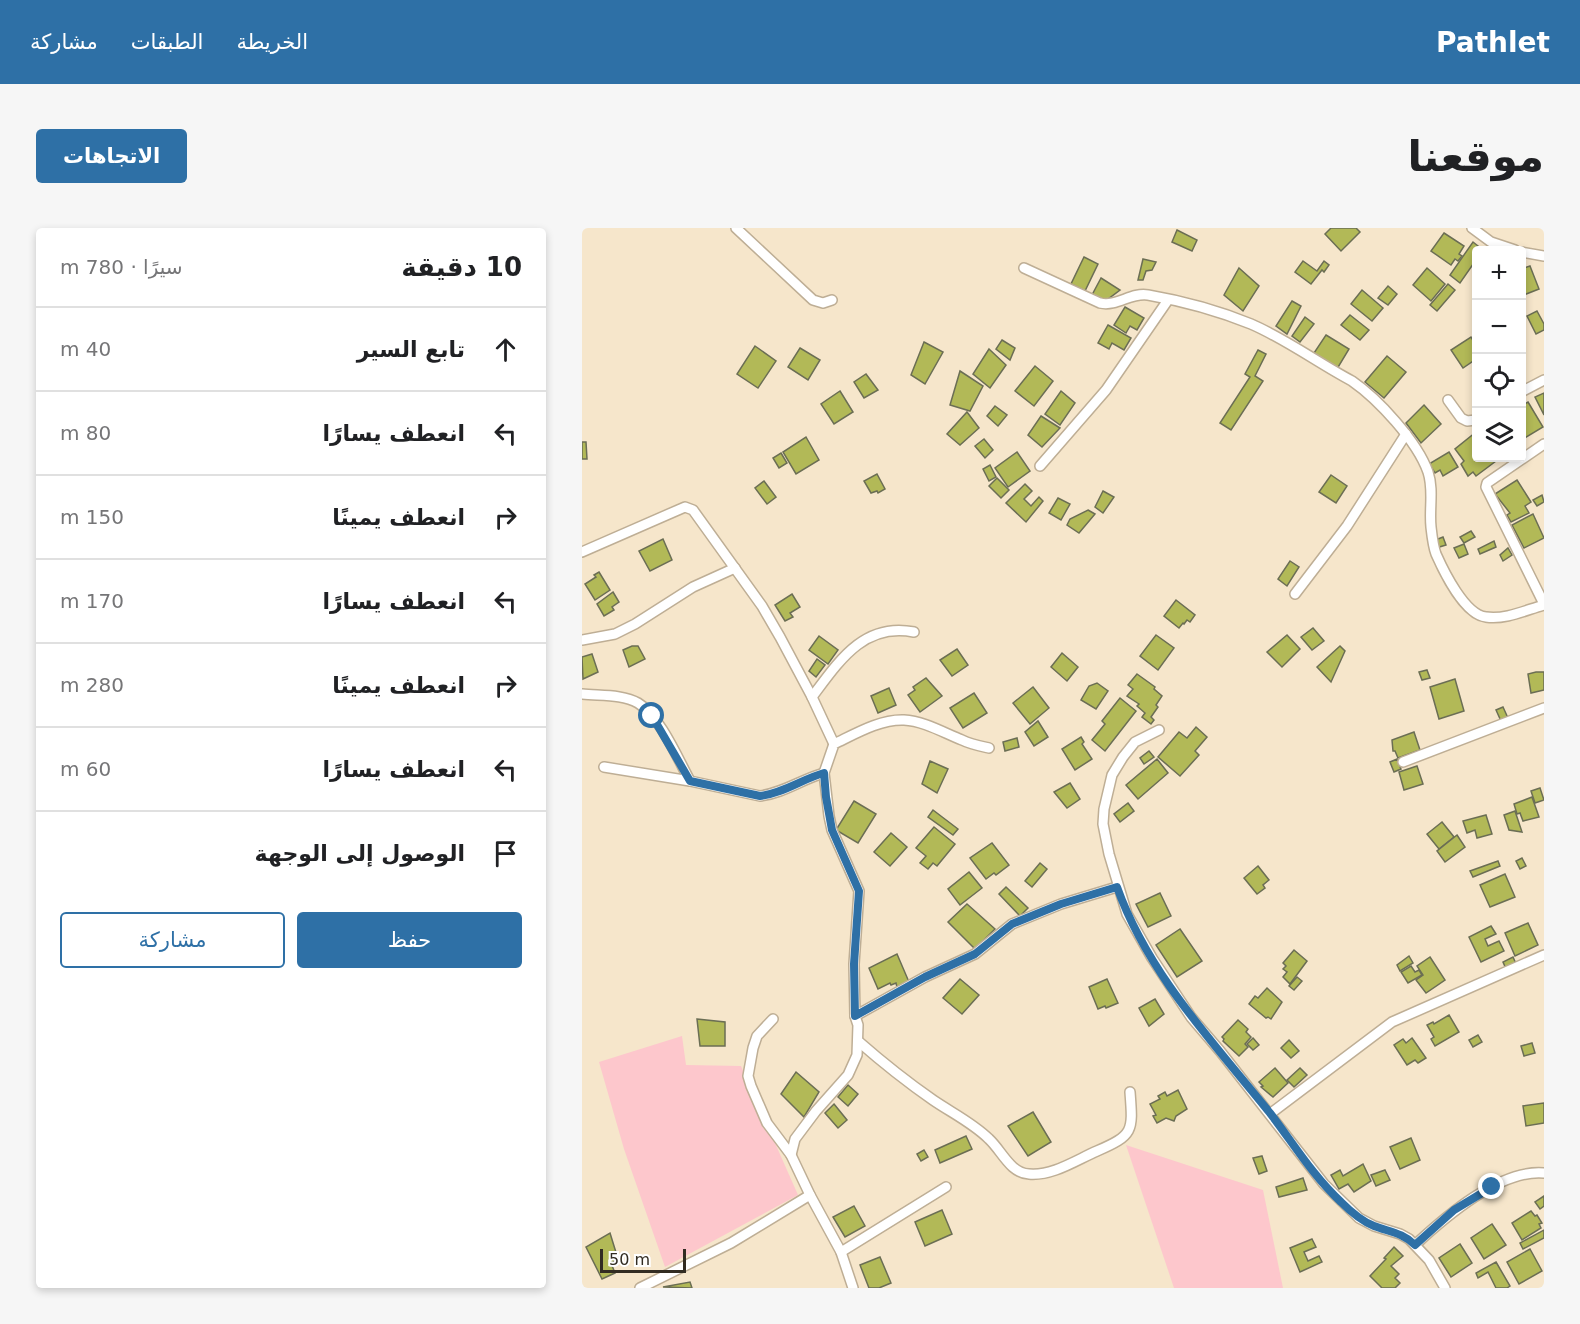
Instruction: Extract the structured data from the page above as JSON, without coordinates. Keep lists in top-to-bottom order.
{
  "scale_bar": "50 m",
  "page": {
    "header": "Pathlet",
    "nav": ["الخريطة", "الطبقات", "مشاركة"],
    "buttons": [
      "الاتجاهات",
      ["حفظ", "مشاركة"]
    ],
    "title": "موقعنا",
    "heading": ["10 دقيقة", "سيرًا · 780 m"],
    "map_buttons": ["+", "−"],
    "list": [
      ["تابع السير", "40 m"],
      ["انعطف يسارًا", "80 m"],
      ["انعطف يمينًا", "150 m"],
      ["انعطف يسارًا", "170 m"],
      ["انعطف يمينًا", "280 m"],
      ["انعطف يسارًا", "60 m"],
      "الوصول إلى الوجهة"
    ],
    "scale": "50 m"
  }
}
